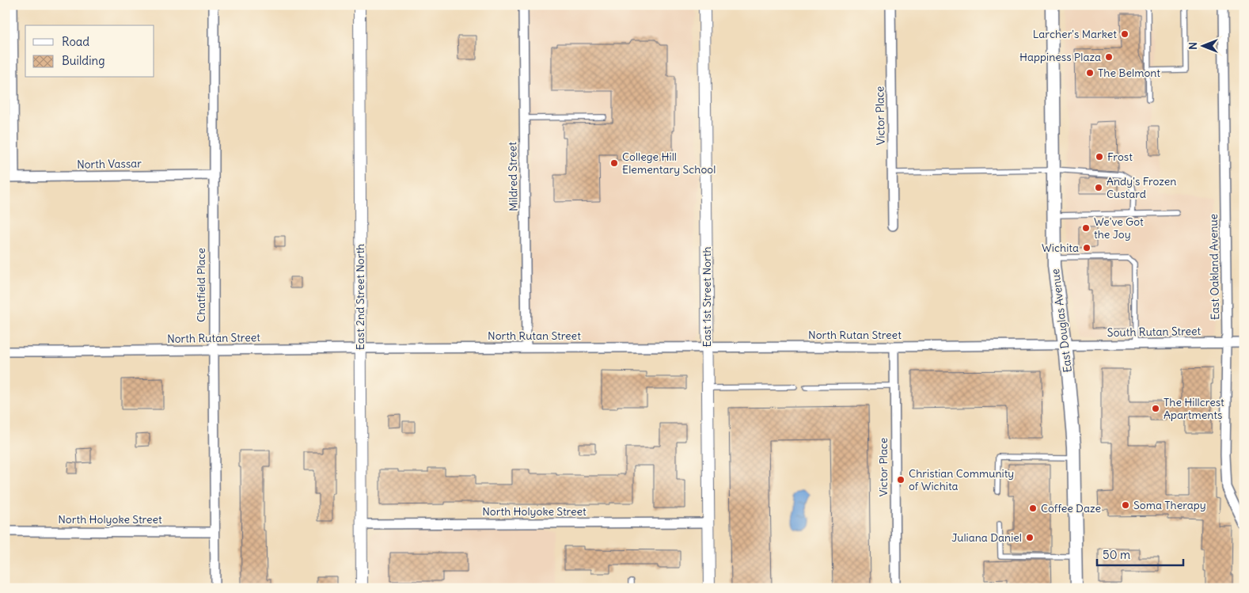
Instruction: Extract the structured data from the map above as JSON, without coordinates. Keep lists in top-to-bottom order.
{
  "streets": {
    "main road": ["East Douglas Avenue"],
    "street": [
      "Victor Place",
      "North Vassar",
      "Mildred Street",
      "East Oakland Avenue",
      "Chatfield Place",
      "East 2nd Street North",
      "East 1st Street North",
      "South Rutan Street",
      "North Rutan Street",
      "North Holyoke Street"
    ]
  },
  "crossings": [
    ["Victor Place", "North Rutan Street"],
    ["North Vassar", "Chatfield Place"],
    ["Mildred Street", "North Rutan Street"],
    ["East Oakland Avenue", "South Rutan Street"],
    ["Chatfield Place", "North Rutan Street"],
    ["Chatfield Place", "North Holyoke Street"],
    ["East 2nd Street North", "North Rutan Street"],
    ["East 2nd Street North", "North Holyoke Street"],
    ["East 1st Street North", "North Rutan Street"],
    ["East 1st Street North", "North Holyoke Street"],
    ["East Douglas Avenue", "South Rutan Street"],
    ["East Douglas Avenue", "North Rutan Street"],
    ["South Rutan Street", "North Rutan Street"]
  ],
  "places": [
    "Larcher's Market",
    "Happiness Plaza",
    "The Belmont",
    "Frost",
    "College Hill Elementary School",
    "Andy's Frozen Custard",
    "We've Got the Joy",
    "Wichita",
    "The Hillcrest Apartments",
    "Christian Community of Wichita",
    "Soma Therapy",
    "Coffee Daze",
    "Juliana Daniel"
  ],
  "legend": ["Road", "Building"],
  "scale_bar": "50 m",
  "north": "left"
}
